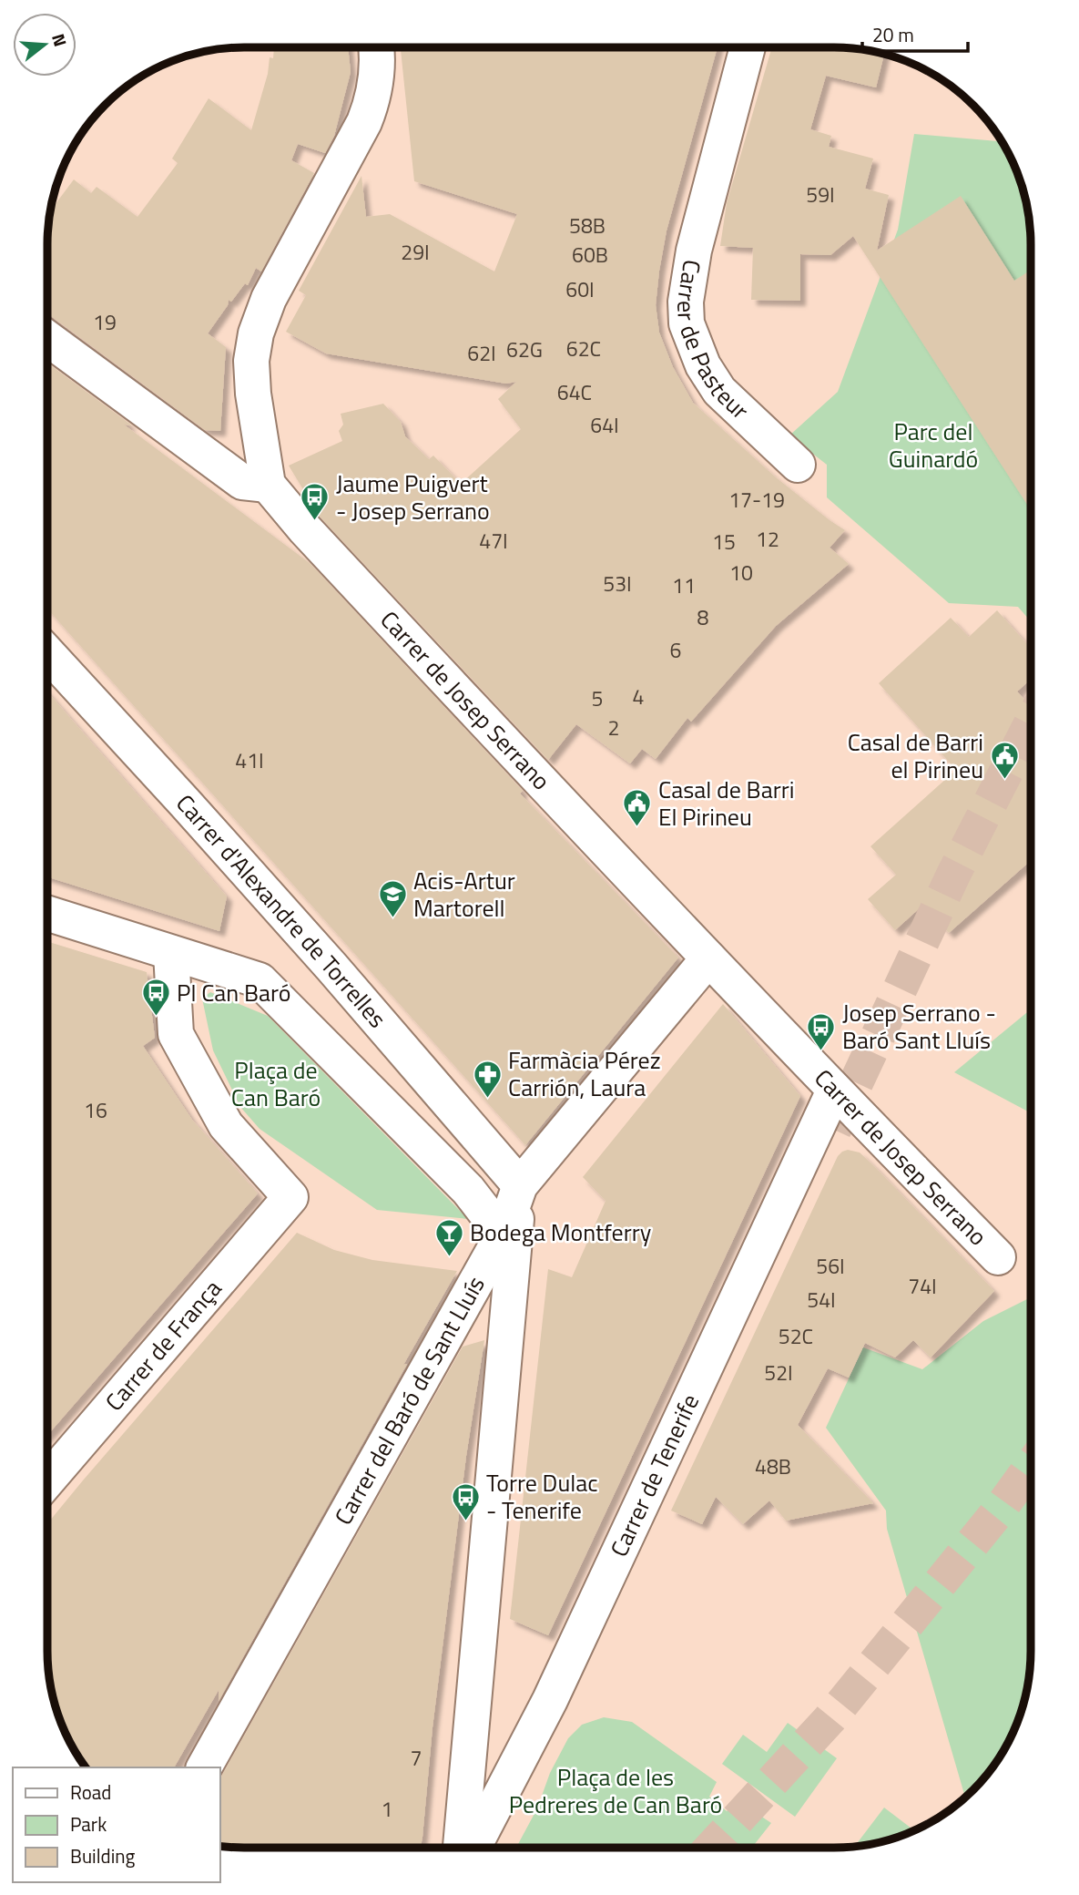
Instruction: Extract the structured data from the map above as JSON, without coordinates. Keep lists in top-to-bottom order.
{
  "streets": {
    "street": [
      "Carrer de Pasteur",
      "Carrer de Josep Serrano",
      "Carrer d'Alexandre de Torrelles",
      "Carrer de França",
      "Carrer del Baró de Sant Lluís",
      "Carrer de Tenerife"
    ]
  },
  "crossings": [
    ["Carrer de Josep Serrano", "Carrer del Baró de Sant Lluís"],
    ["Carrer de Josep Serrano", "Carrer de Tenerife"],
    ["Carrer d'Alexandre de Torrelles", "Carrer del Baró de Sant Lluís"]
  ],
  "parks": ["Parc del Guinardó", "Plaça de Can Baró", "Plaça de les Pedreres de Can Baró"],
  "places": {
    "bus stop": [
      "Jaume Puigvert - Josep Serrano",
      "Pl Can Baró",
      "Josep Serrano - Baró Sant Lluís",
      "Torre Dulac - Tenerife"
    ],
    "public building": ["Casal de Barri el Pirineu", "Casal de Barri El Pirineu"],
    "school or university": ["Acis-Artur Martorell"],
    "pharmacy": ["Farmàcia Pérez Carrión, Laura"],
    "bar": ["Bodega Montferry"]
  },
  "house_numbers": [
    "59I",
    "58B",
    "29I",
    "60B",
    "60I",
    "19",
    "62C",
    "62G",
    "62I",
    "64C",
    "64I",
    "17-19",
    "12",
    "47I",
    "15",
    "10",
    "53I",
    "11",
    "8",
    "6",
    "4",
    "5",
    "2",
    "41I",
    "16",
    "56I",
    "74I",
    "54I",
    "52C",
    "52I",
    "48B",
    "7",
    "1"
  ],
  "legend": ["Road", "Park", "Building"],
  "scale_bar": "20 m",
  "north": "right"
}
